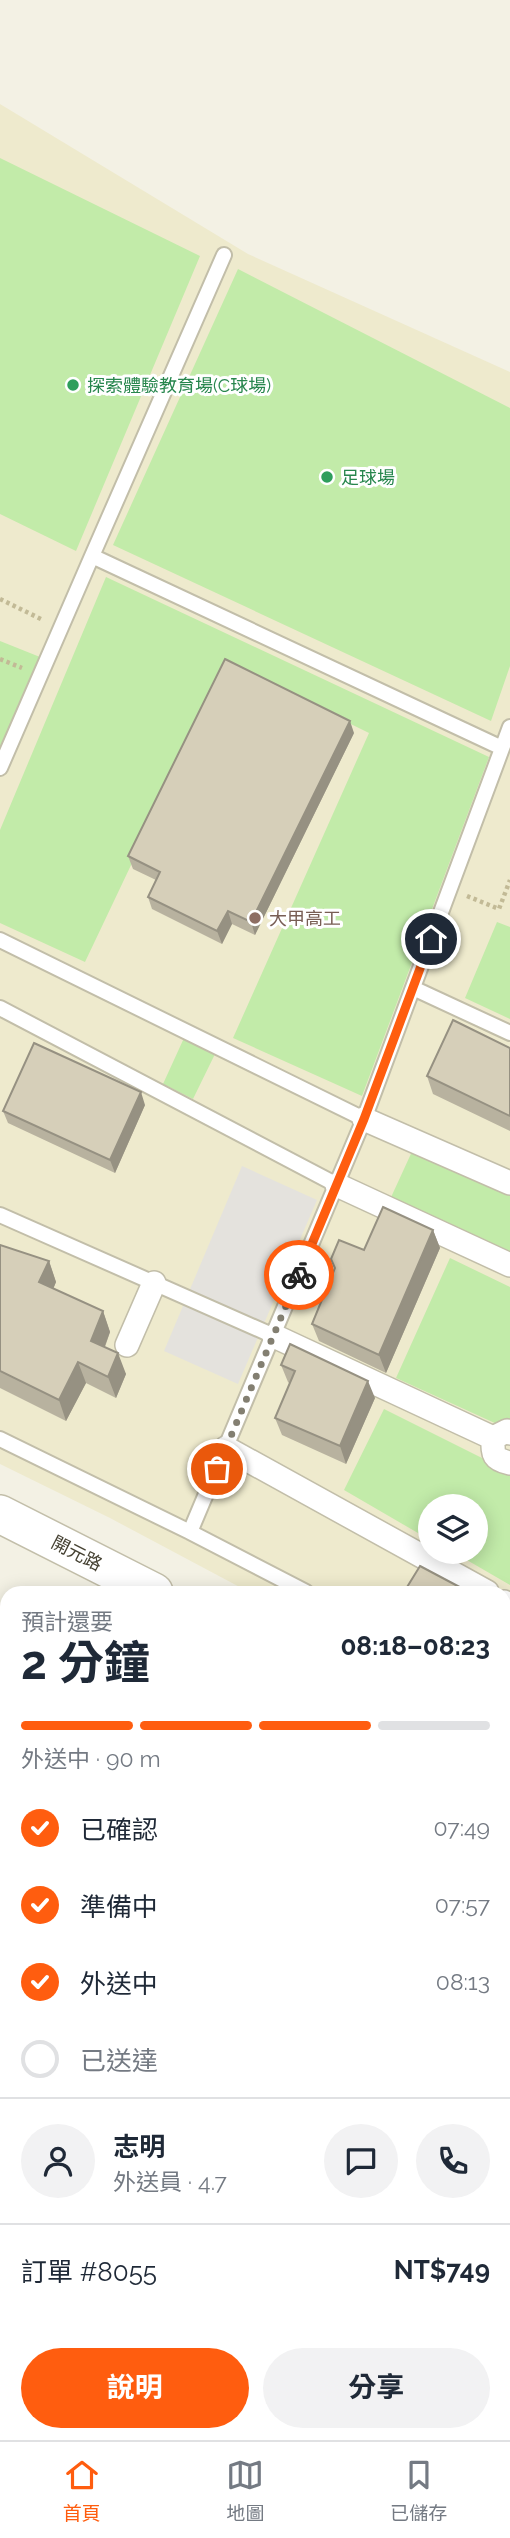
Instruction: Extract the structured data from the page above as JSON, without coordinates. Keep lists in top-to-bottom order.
{
  "streets": {
    "street": ["開元路"]
  },
  "places": ["探索體驗教育場(C球場)", "足球場", "大甲高工"],
  "page": {
    "heading": ["2 分鐘", "預計還要", "08:18–08:23"],
    "panel": [
      "志明",
      "外送員 · 4.7",
      "訂單 #8055",
      "NT$749"
    ],
    "bar": "外送中 · 90 m",
    "list": [
      ["已確認", "07:49"],
      ["準備中", "07:57"],
      ["外送中", "08:13"],
      "已送達"
    ],
    "buttons": ["說明", "分享"],
    "tabs": ["首頁", "地圖", "已儲存"]
  }
}
